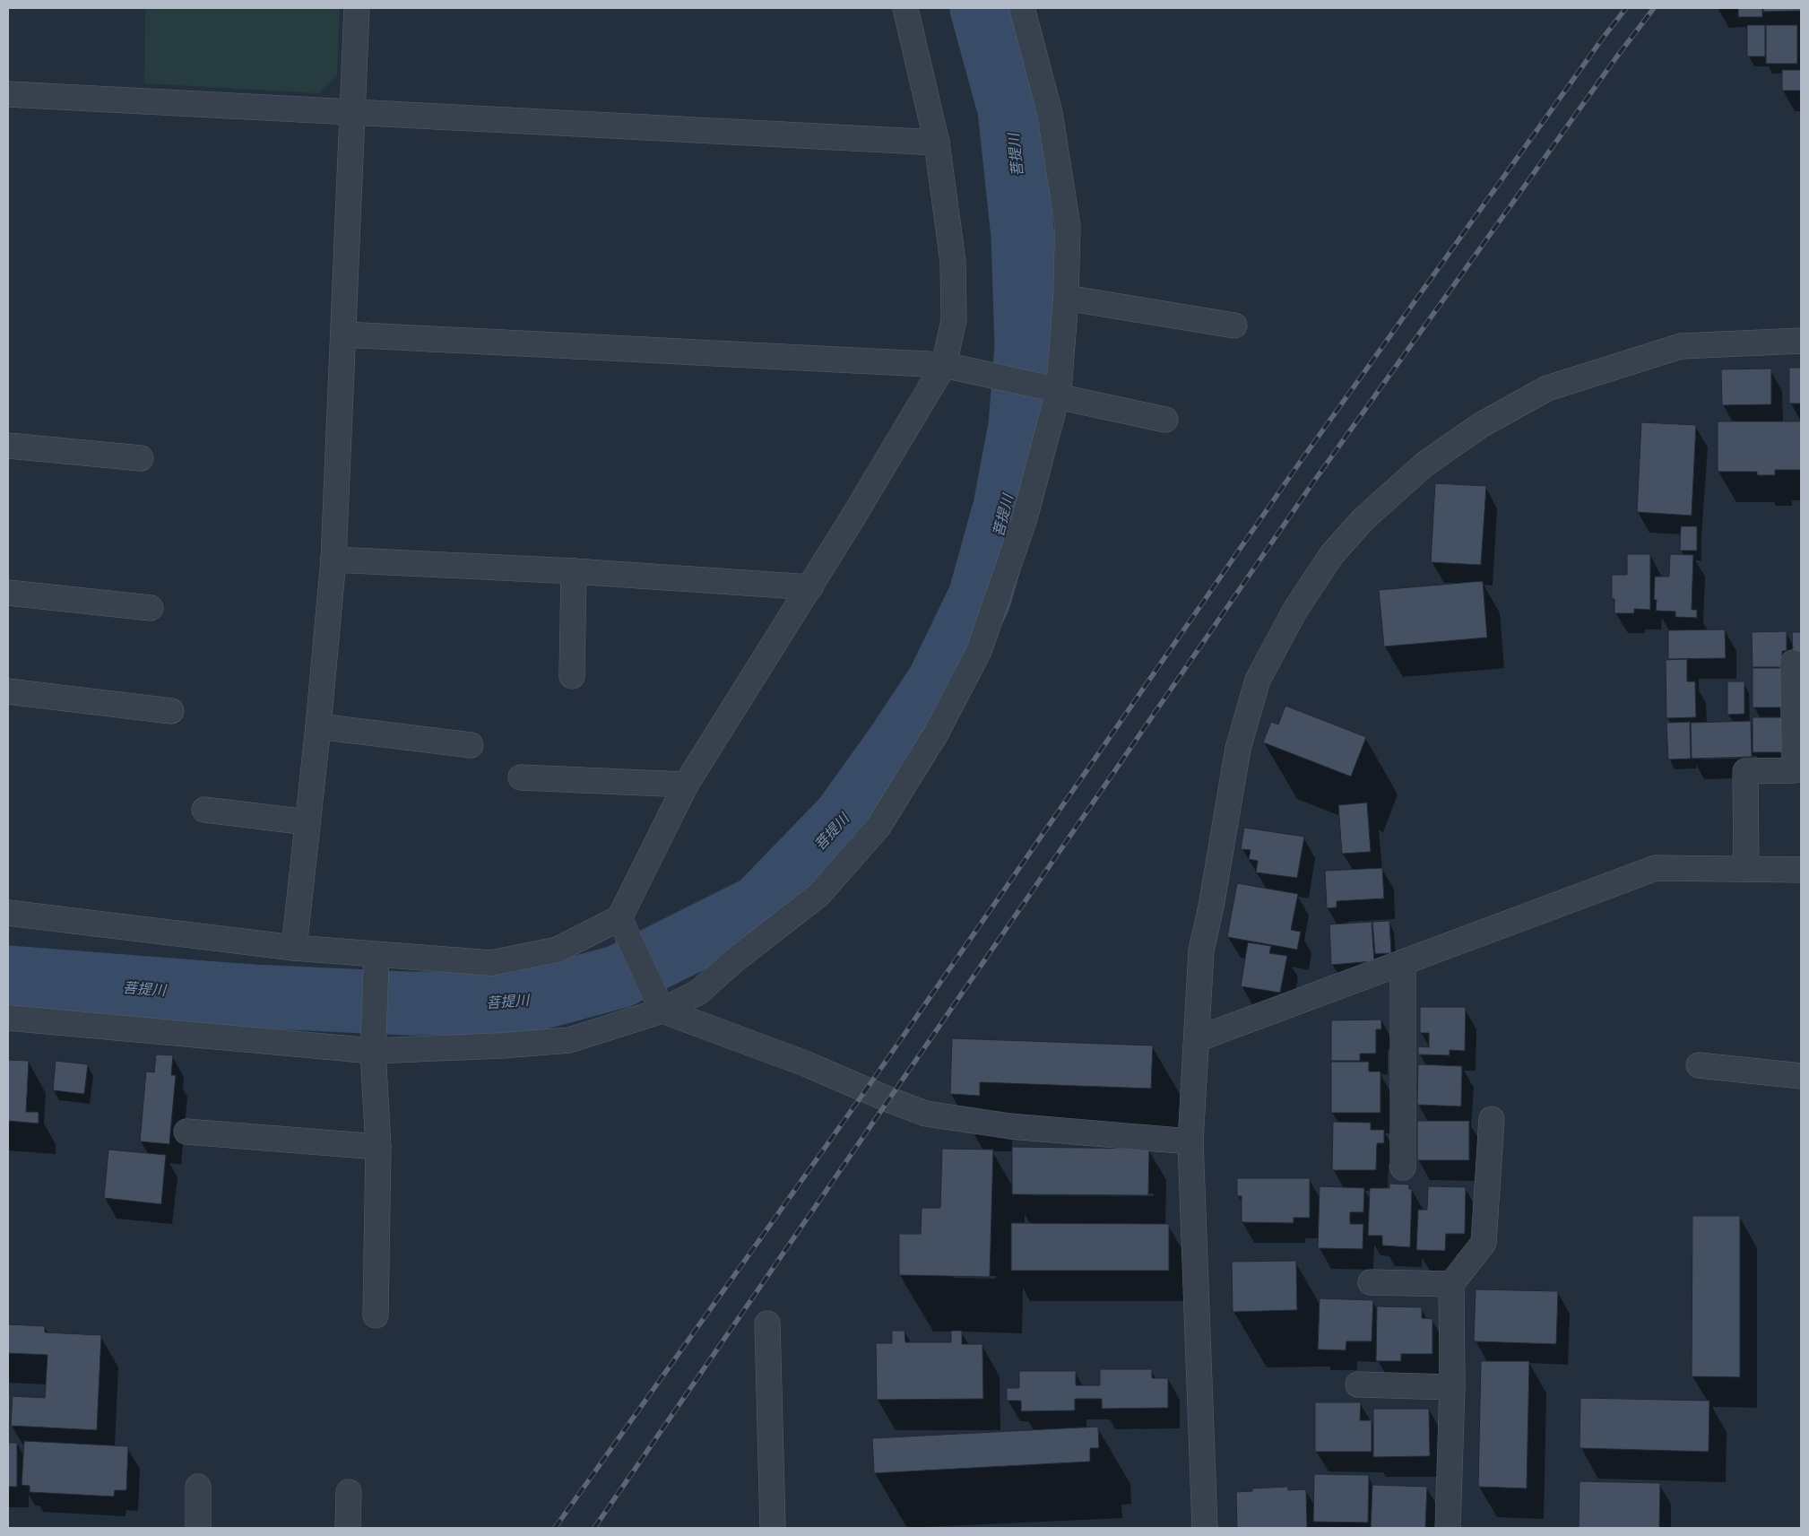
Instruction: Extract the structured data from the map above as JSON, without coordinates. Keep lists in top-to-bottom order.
{
  "water": ["菩提川"]
}
